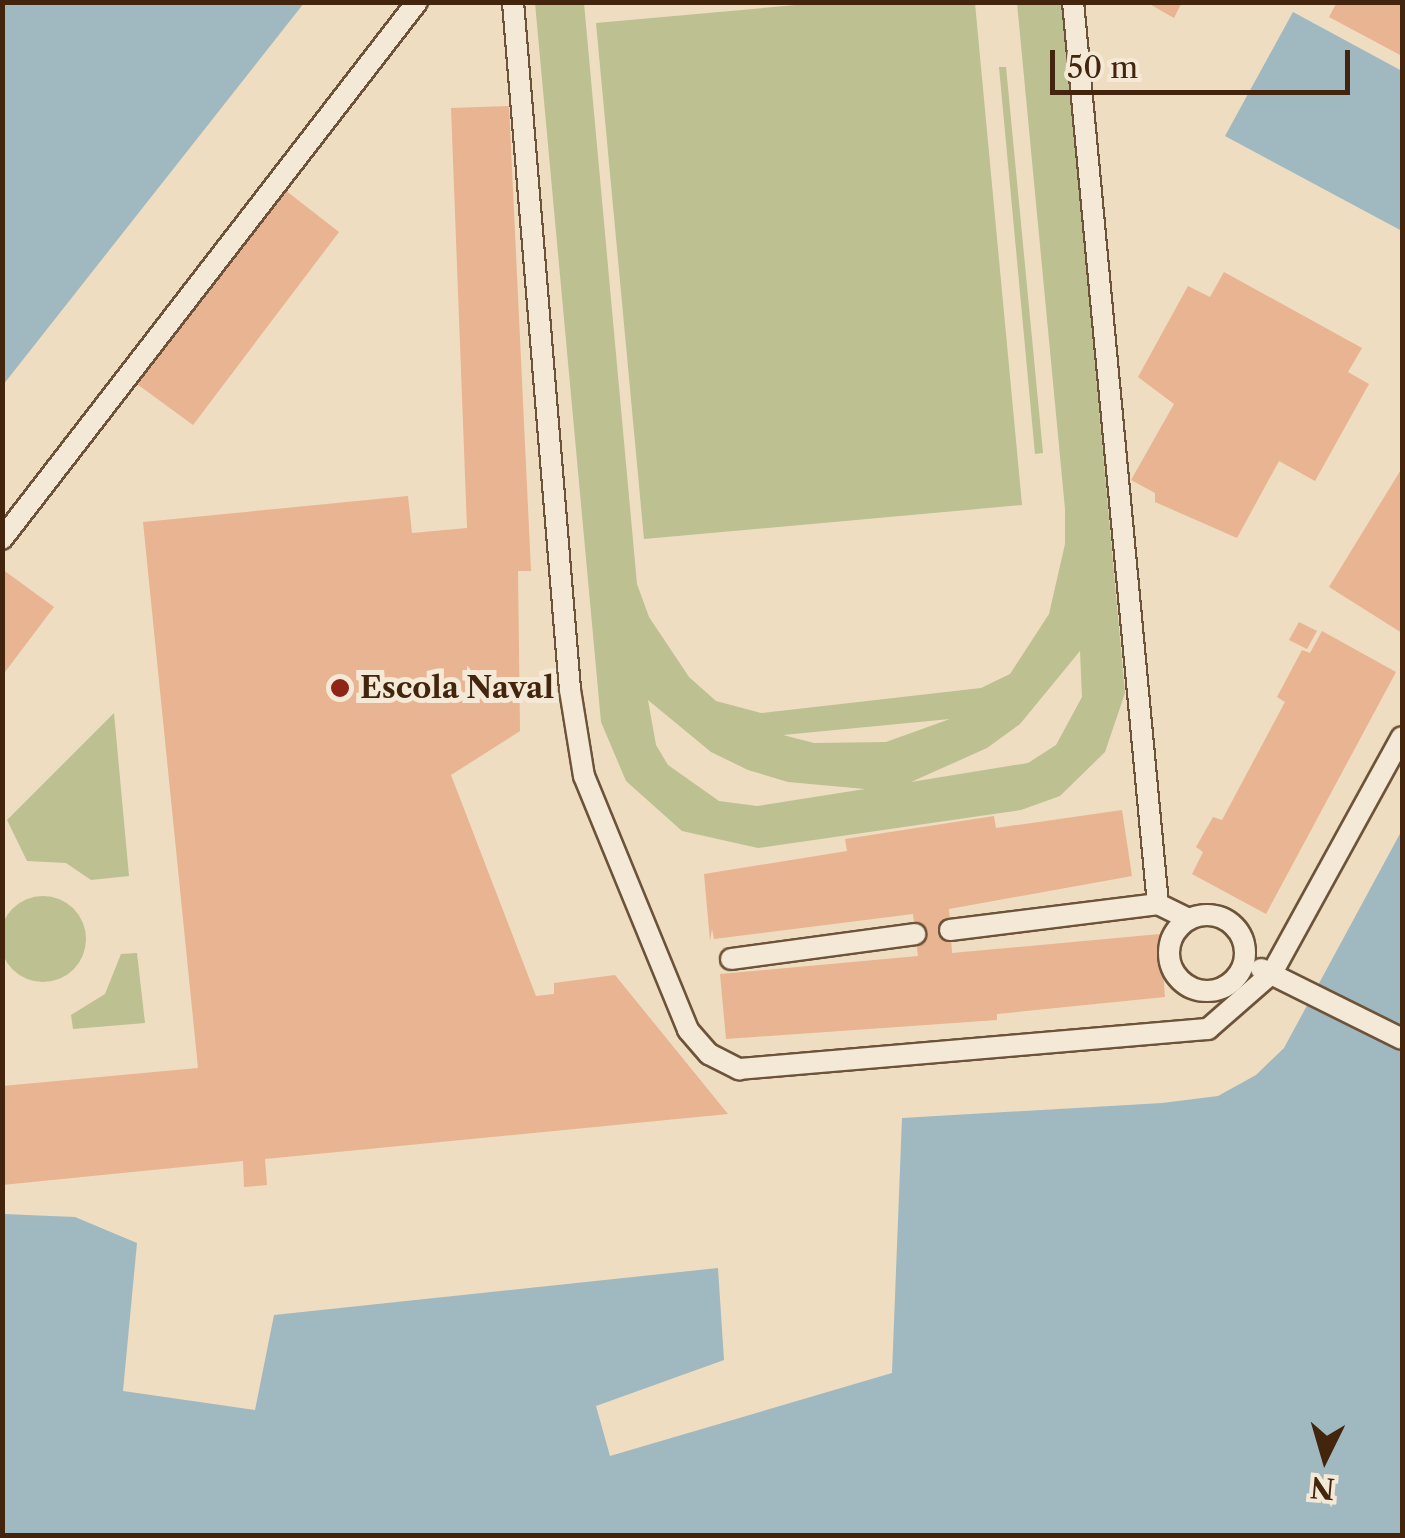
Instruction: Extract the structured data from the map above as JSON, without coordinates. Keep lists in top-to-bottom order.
{
  "places": ["Escola Naval"],
  "scale_bar": "50 m",
  "north": "bottom"
}
